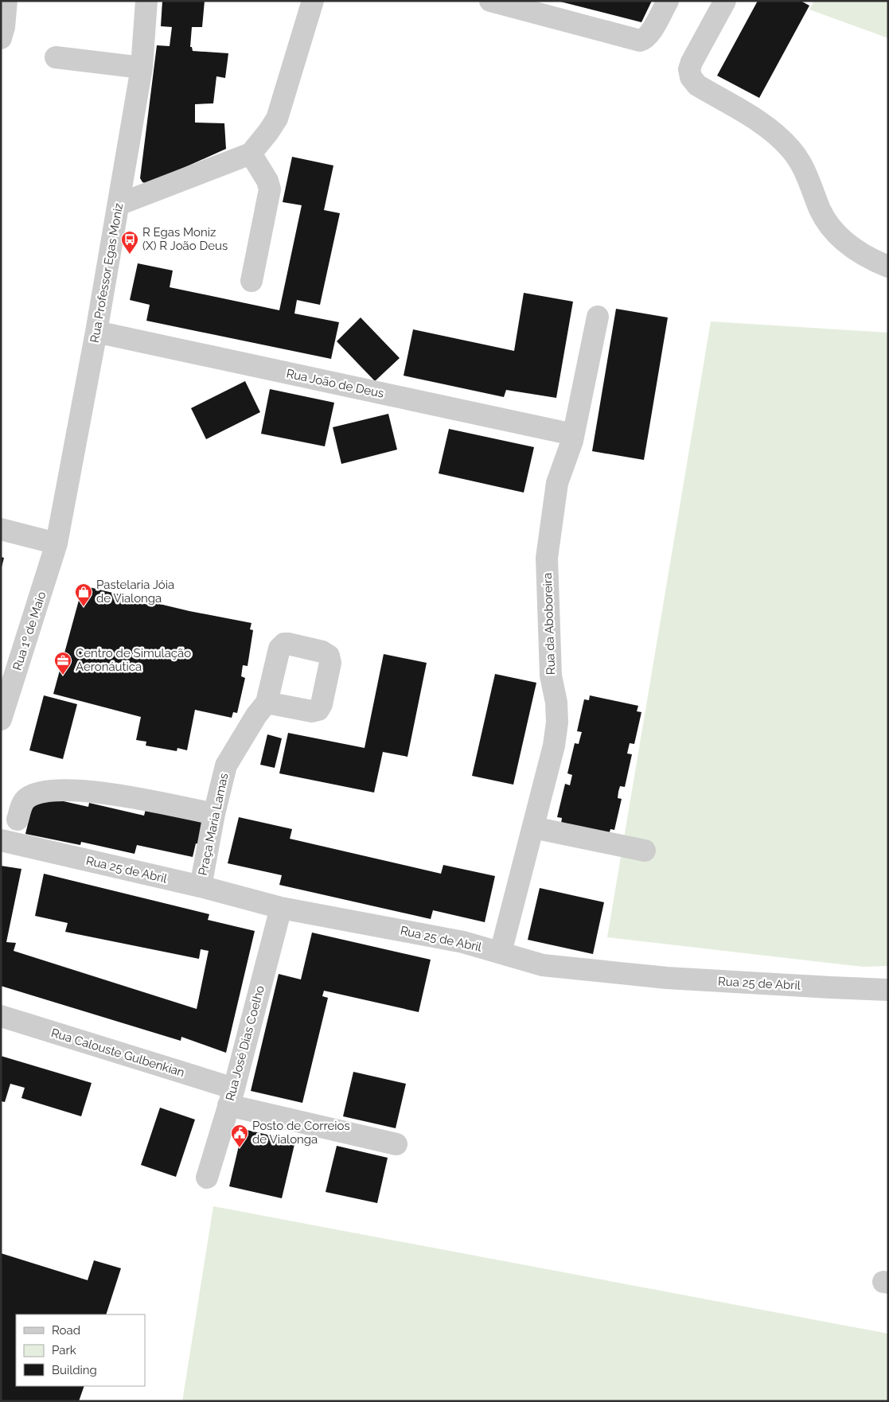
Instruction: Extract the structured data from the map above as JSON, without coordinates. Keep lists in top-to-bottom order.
{
  "streets": {
    "street": [
      "Rua Professor Egas Moniz",
      "Rua João de Deus",
      "Rua da Aboboreira",
      "Rua 1º de Maio",
      "Praça Maria Lamas",
      "Rua 25 de Abril",
      "Rua José Dias Coelho",
      "Rua Calouste Gulbenkian"
    ]
  },
  "crossings": [
    ["Rua Professor Egas Moniz", "Rua João de Deus"],
    ["Rua Professor Egas Moniz", "Rua 1º de Maio"],
    ["Rua João de Deus", "Rua da Aboboreira"],
    ["Rua da Aboboreira", "Rua 25 de Abril"],
    ["Praça Maria Lamas", "Rua 25 de Abril"],
    ["Rua 25 de Abril", "Rua José Dias Coelho"],
    ["Rua José Dias Coelho", "Rua Calouste Gulbenkian"]
  ],
  "places": {
    "bus stop": ["R Egas Moniz (X) R João Deus"],
    "shop": ["Pastelaria Jóia de Vialonga"],
    "office": ["Centro de Simulação Aeronáutica"],
    "public building": ["Posto de Correios de Vialonga"]
  },
  "legend": ["Road", "Park", "Building"]
}
